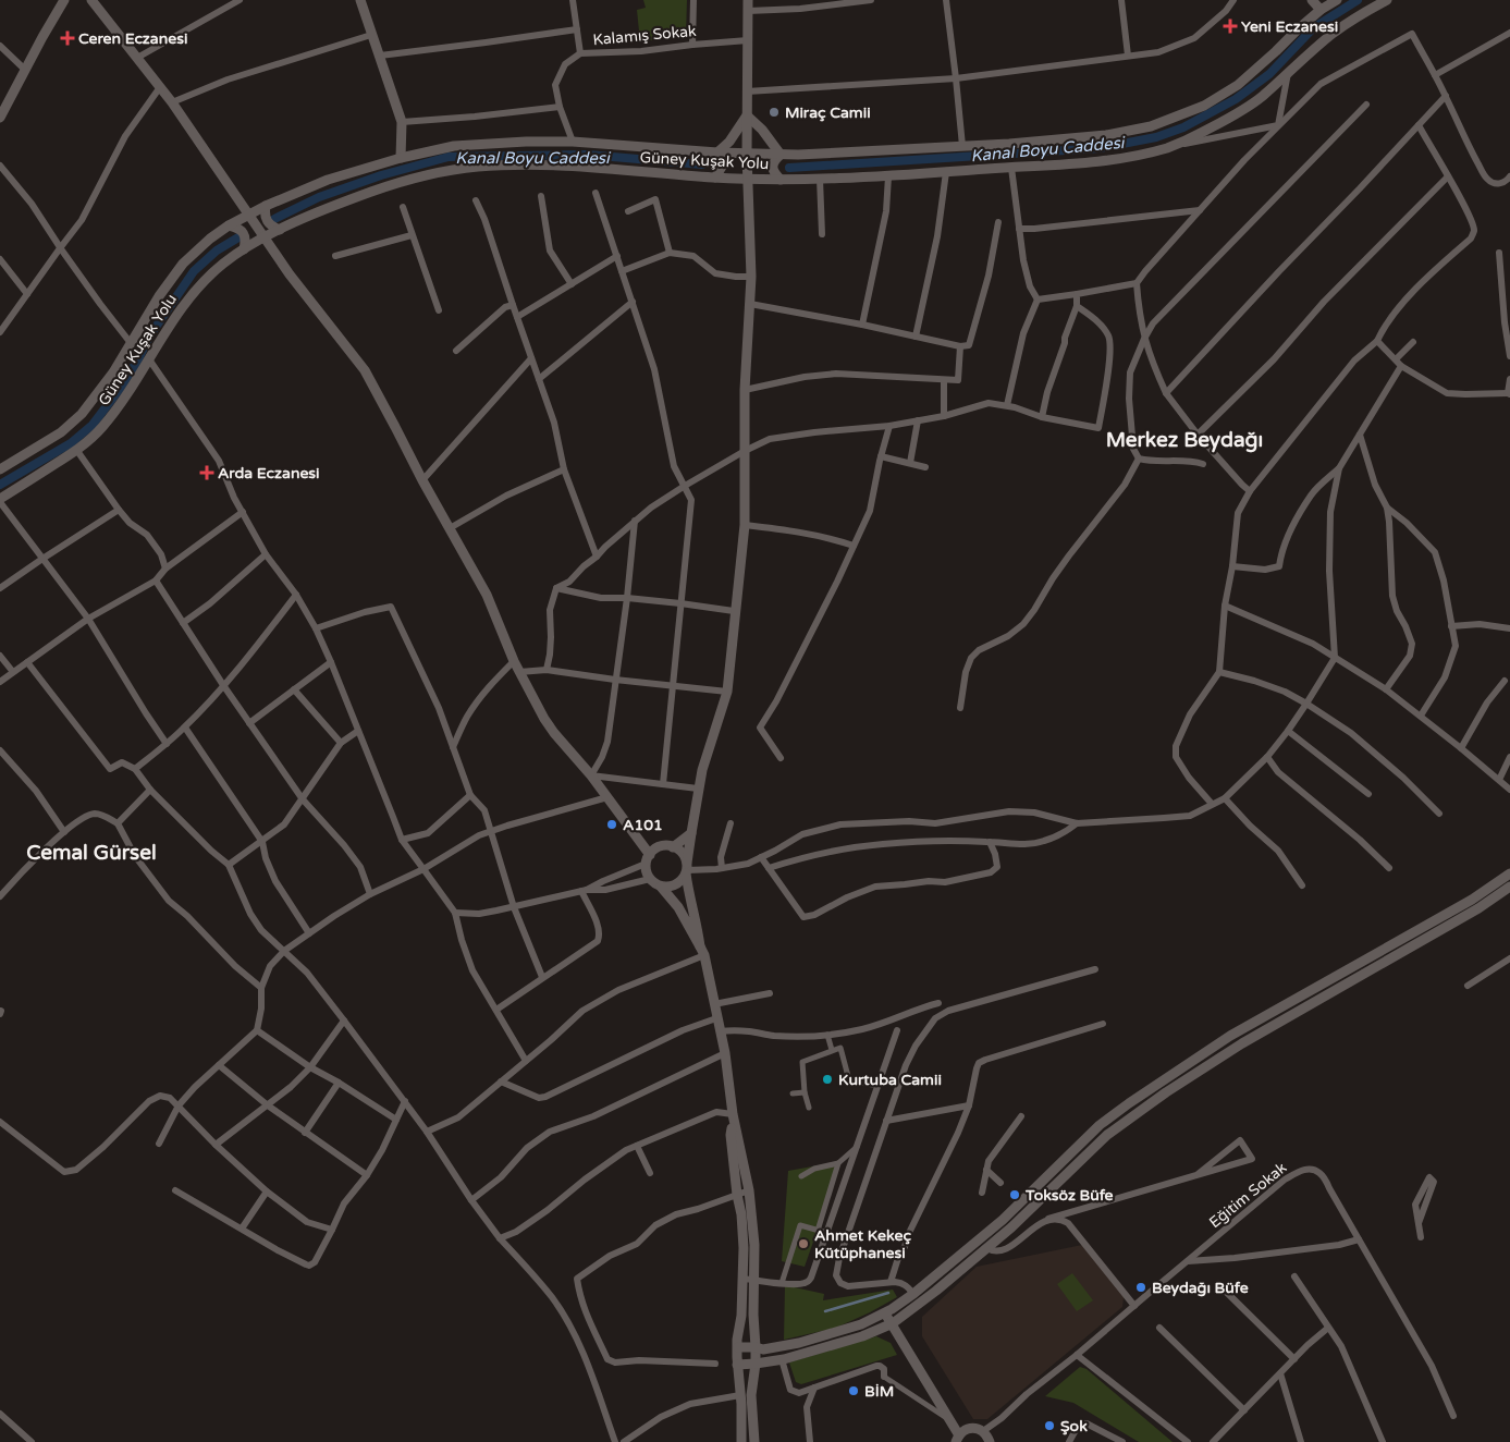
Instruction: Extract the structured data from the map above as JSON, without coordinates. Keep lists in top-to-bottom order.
{
  "streets": {
    "main road": ["Güney Kuşak Yolu"],
    "street": ["Kalamış Sokak", "Eğitim Sokak"]
  },
  "crossings": [
    ["Kalamış Sokak", "Güney Kuşak Yolu"]
  ],
  "districts": ["Merkez Beydağı", "Cemal Gürsel"],
  "water": ["Kanal Boyu Caddesi"],
  "places": {
    "health": ["Yeni Eczanesi", "Ceren Eczanesi", "Arda Eczanesi"],
    "other": [
      "Miraç Camii",
      "A101",
      "Kurtuba Camii",
      "Toksöz Büfe",
      "Ahmet Kekeç Kütüphanesi",
      "Beydağı Büfe",
      "BİM",
      "Şok"
    ]
  }
}
